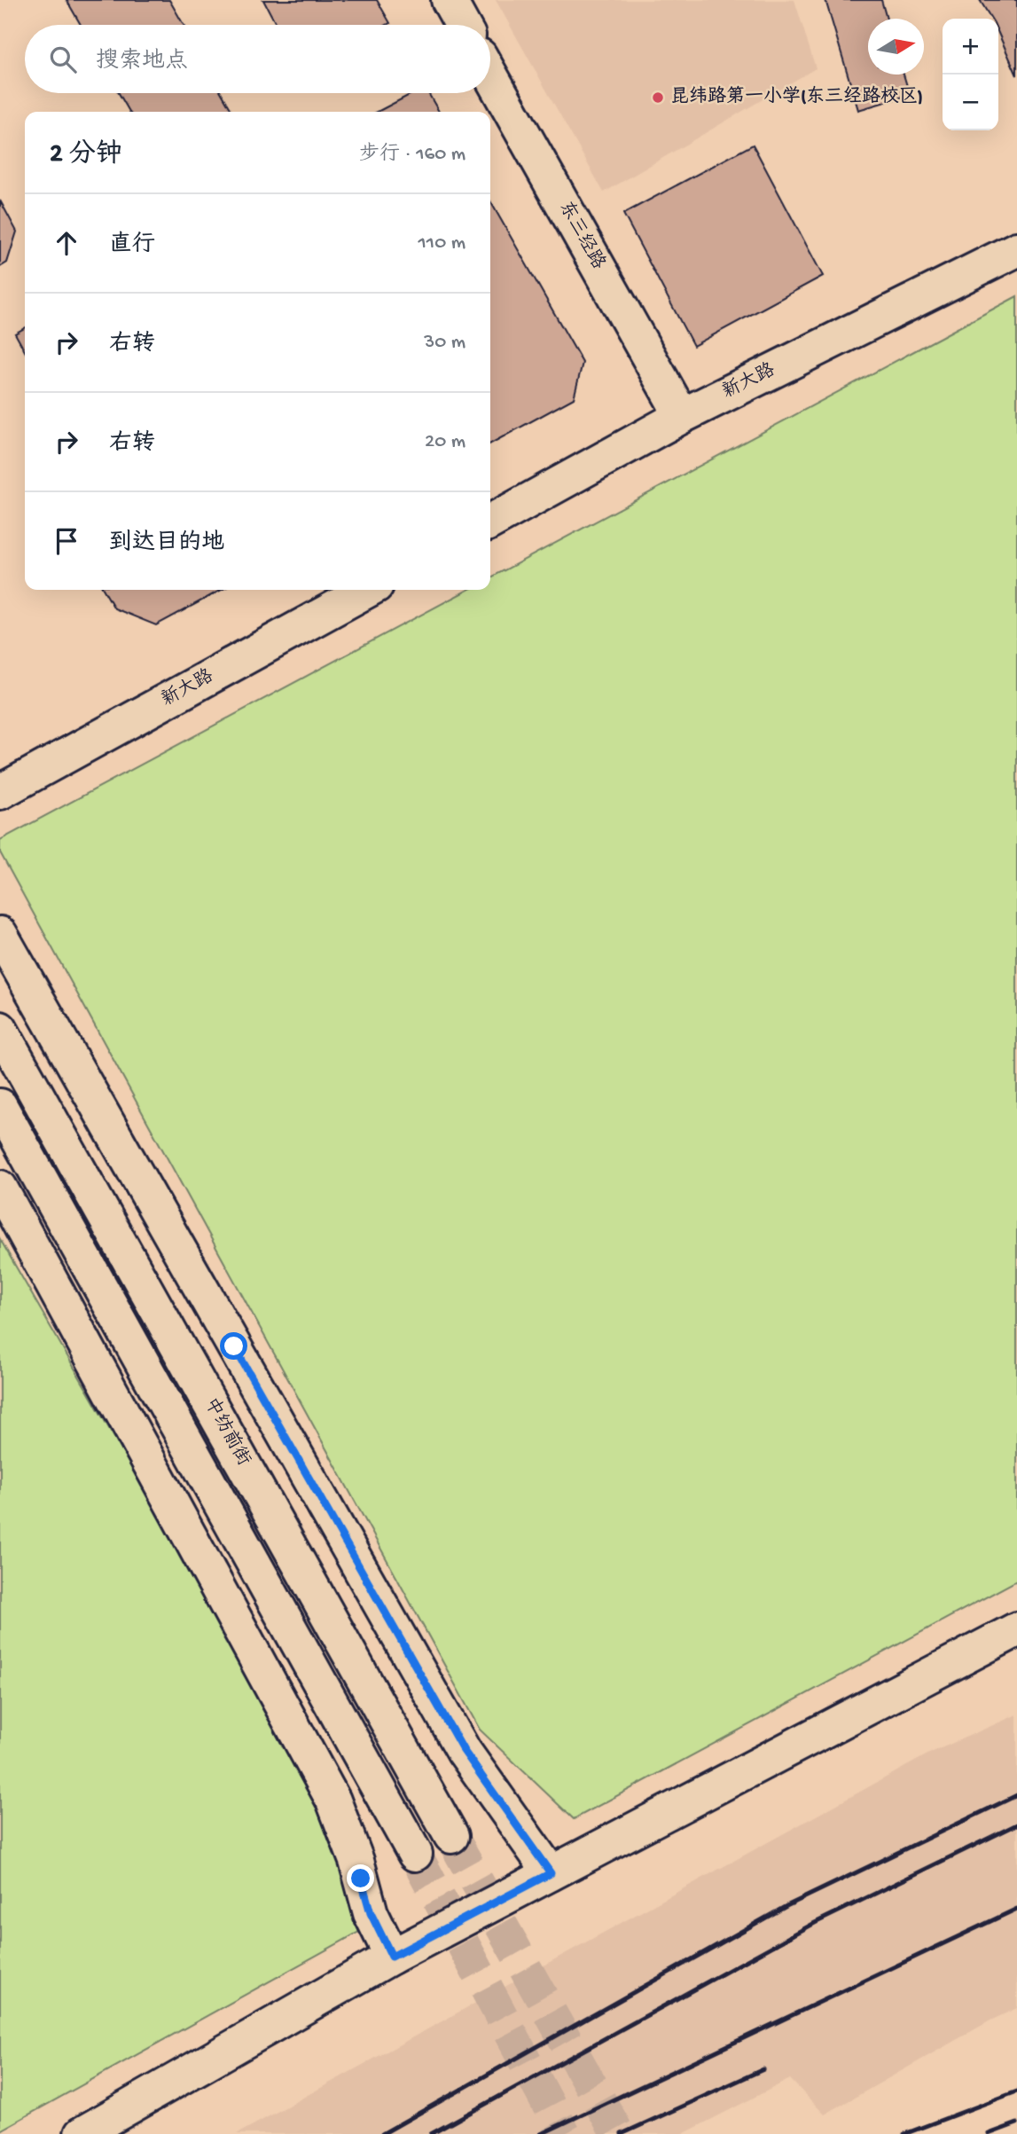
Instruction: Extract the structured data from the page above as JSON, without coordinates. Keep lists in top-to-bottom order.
{
  "streets": {
    "street": ["东三经路", "新大路", "中纺前街"]
  },
  "crossings": [
    ["东三经路", "新大路"]
  ],
  "places": ["昆纬路第一小学(东三经路校区)"],
  "north": "right",
  "page": {
    "map_buttons": ["+", "−"],
    "search": "搜索地点",
    "heading": ["2 分钟", "步行 · 160 m"],
    "list": [
      ["直行", "110 m"],
      ["右转", "30 m"],
      ["右转", "20 m"],
      "到达目的地"
    ]
  }
}
